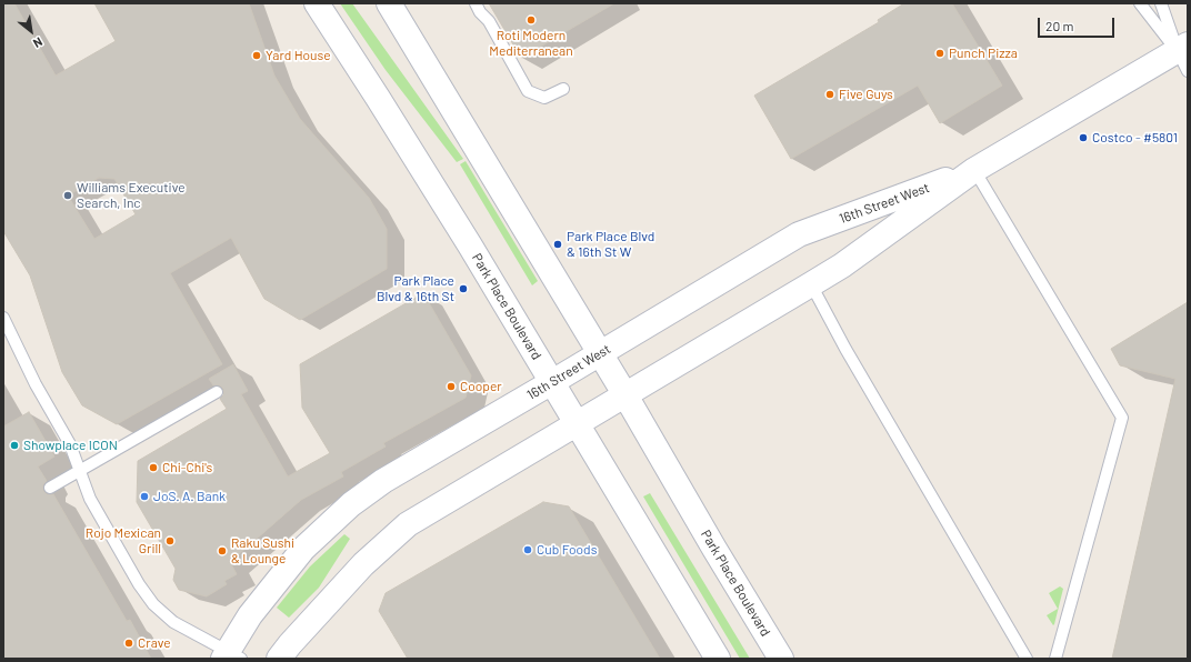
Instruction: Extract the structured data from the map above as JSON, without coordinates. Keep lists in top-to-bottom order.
{
  "streets": {
    "street": ["16th Street West", "Park Place Boulevard"]
  },
  "crossings": [
    ["16th Street West", "Park Place Boulevard"]
  ],
  "places": [
    "Roti Modern Mediterranean",
    "Punch Pizza",
    "Yard House",
    "Five Guys",
    "Costco - #5801",
    "Williams Executive Search, Inc",
    "Park Place Blvd & 16th St W",
    "Park Place Blvd & 16th St",
    "Cooper",
    "Showplace ICON",
    "Chi-Chi's",
    "JoS. A. Bank",
    "Rojo Mexican Grill",
    "Cub Foods",
    "Raku Sushi & Lounge",
    "Crave"
  ],
  "scale_bar": "20 m",
  "north": "bottom right"
}
